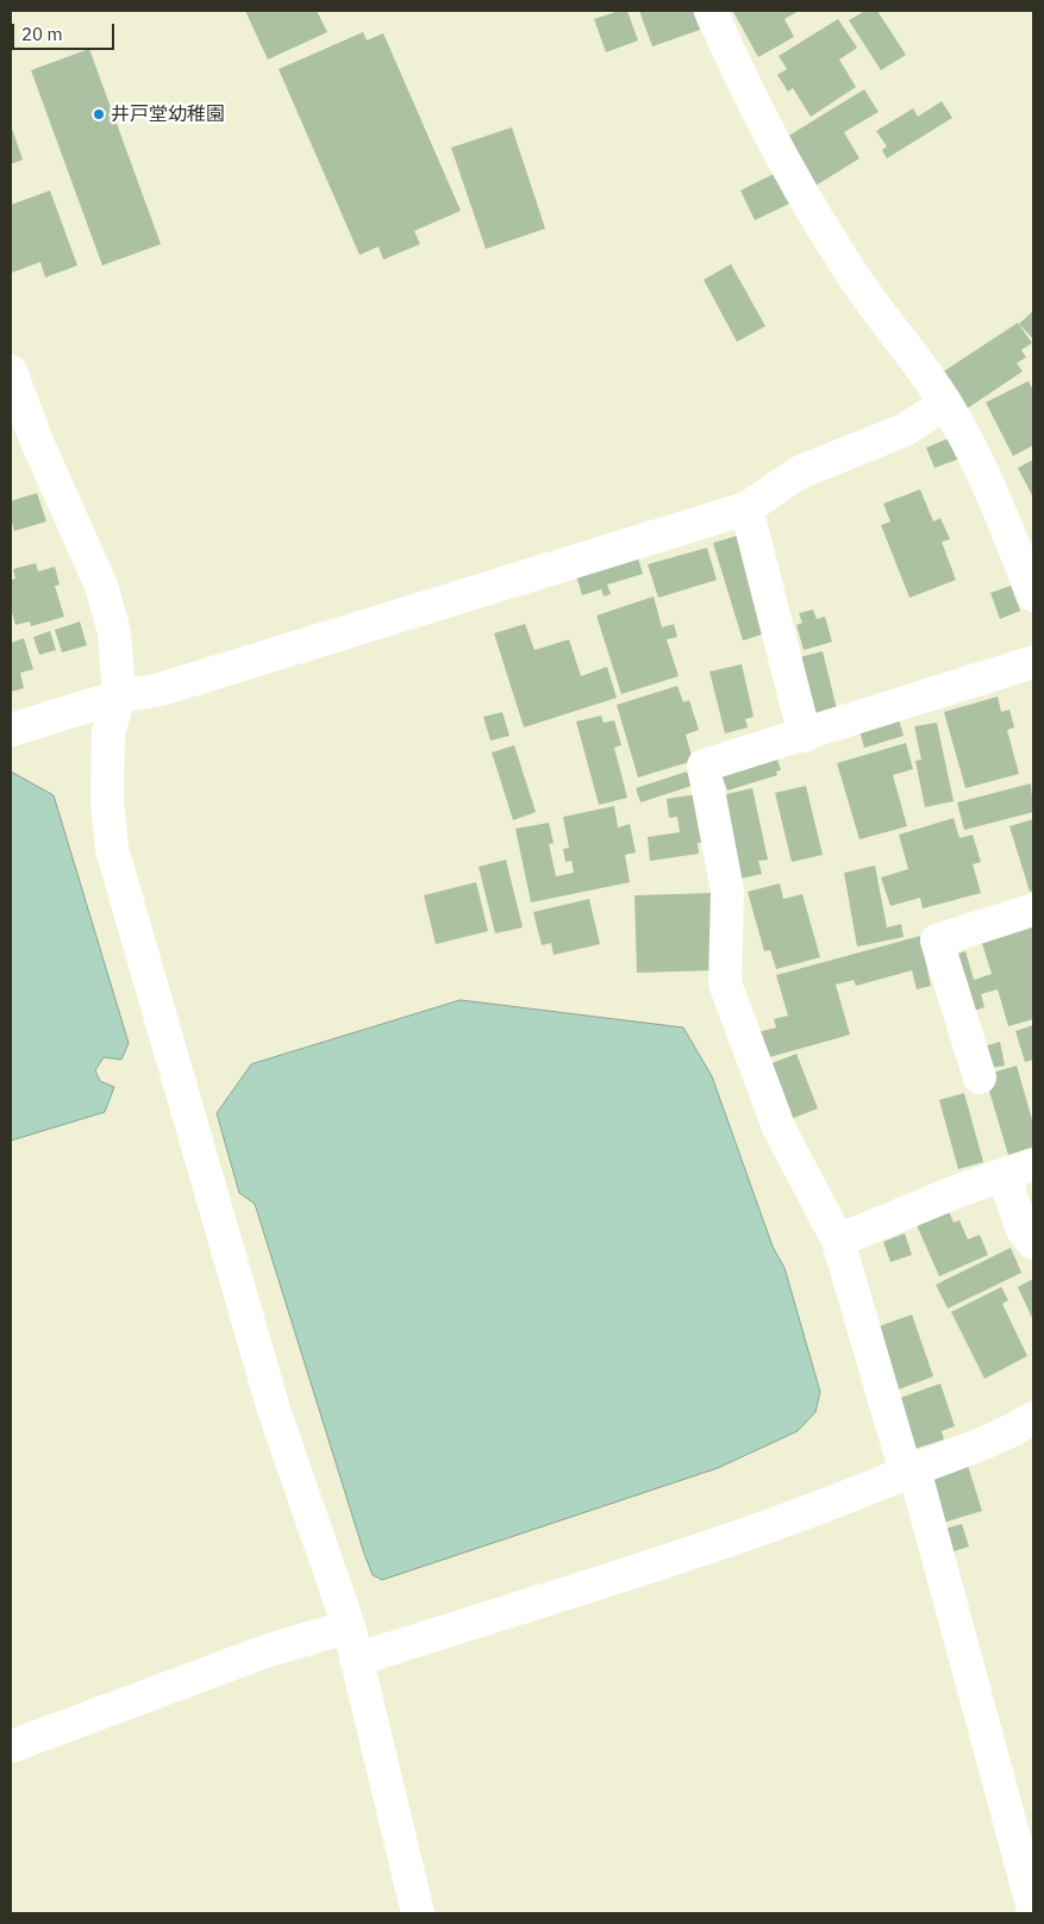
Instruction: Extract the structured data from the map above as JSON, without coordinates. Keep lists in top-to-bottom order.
{
  "places": ["井戸堂幼稚園"],
  "scale_bar": "20 m"
}
